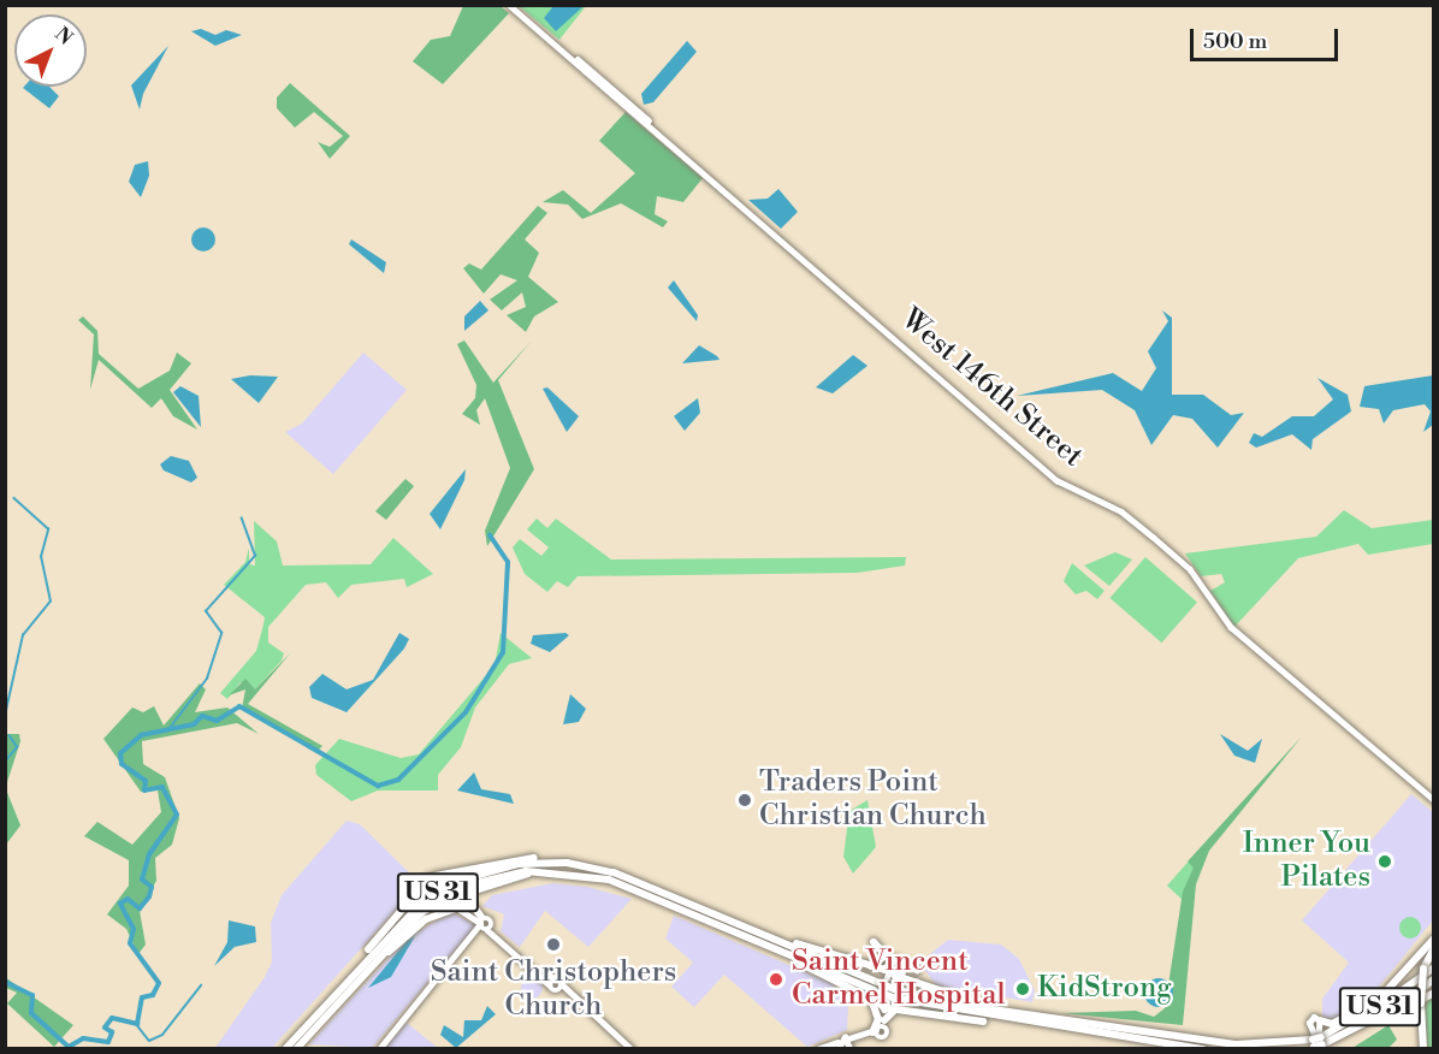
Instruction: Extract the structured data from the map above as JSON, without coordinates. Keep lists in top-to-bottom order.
{
  "streets": {
    "highway": ["US 31"],
    "main road": ["West 146th Street"]
  },
  "places": [
    "Traders Point Christian Church",
    "Inner You Pilates",
    "Saint Christophers Church",
    "Saint Vincent Carmel Hospital",
    "KidStrong"
  ],
  "scale_bar": "500 m",
  "north": "top right"
}
